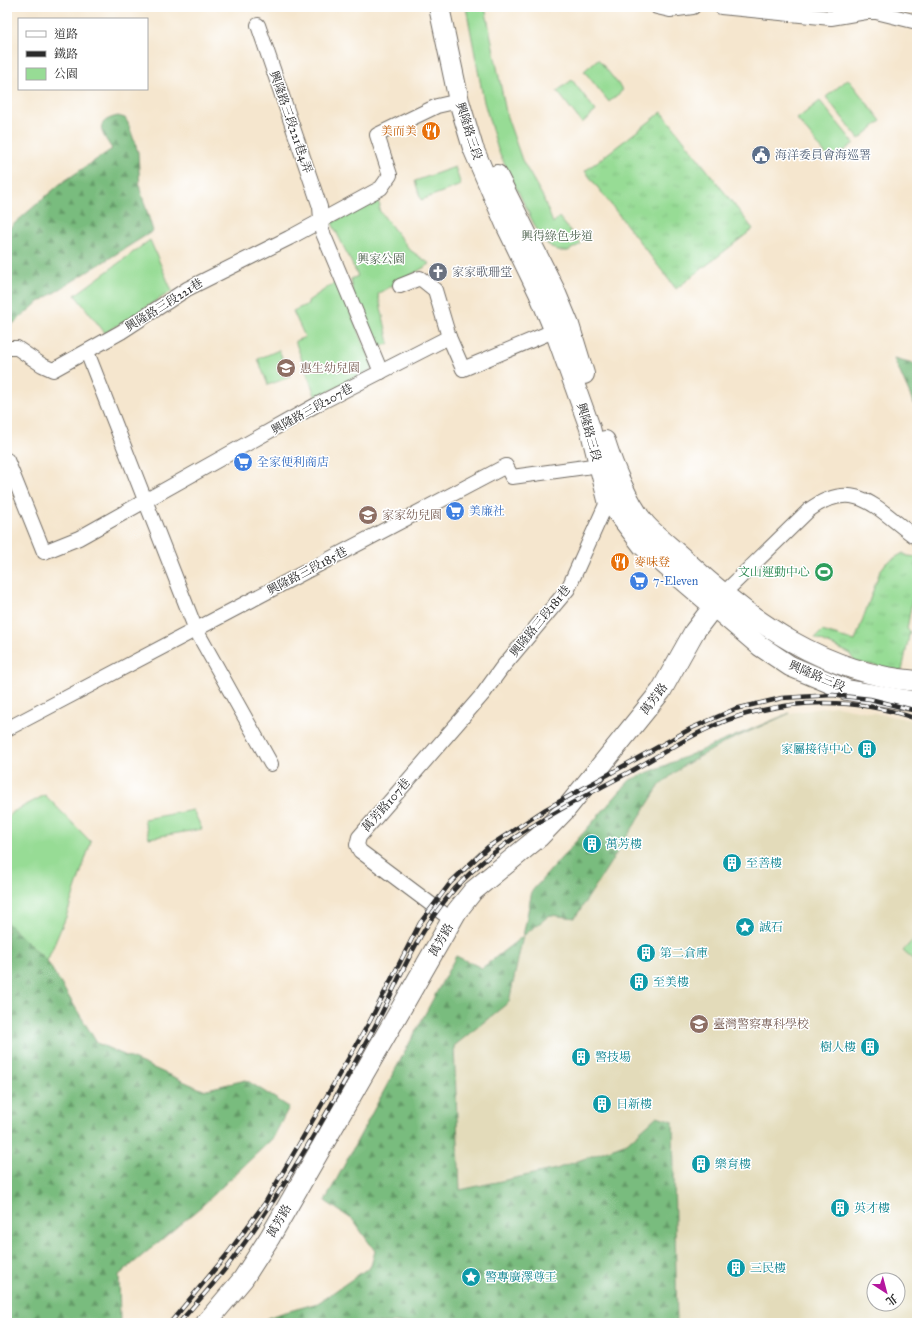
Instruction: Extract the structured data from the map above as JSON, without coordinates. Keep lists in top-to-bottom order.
{
  "streets": {
    "main road": ["興隆路三段", "萬芳路"],
    "street": [
      "興隆路三段221巷4弄",
      "興隆路三段221巷",
      "興隆路三段207巷",
      "興隆路三段185巷",
      "興隆路三段181巷",
      "萬芳路107巷"
    ]
  },
  "crossings": [
    ["興隆路三段221巷4弄", "興隆路三段221巷"],
    ["興隆路三段", "興隆路三段221巷"],
    ["興隆路三段", "興隆路三段185巷"],
    ["興隆路三段", "興隆路三段181巷"],
    ["興隆路三段", "萬芳路"],
    ["興隆路三段181巷", "萬芳路107巷"],
    ["萬芳路", "萬芳路107巷"]
  ],
  "parks": ["興得綠色步道", "興家公園"],
  "places": {
    "restaurant": ["美而美", "麥味登"],
    "public building": ["海洋委員會海巡署"],
    "church": ["家家歌珊堂"],
    "school or university": ["惠生幼兒園", "家家幼兒園", "臺灣警察專科學校"],
    "supermarket": ["全家便利商店", "美廉社", "7-Eleven"],
    "sports": ["文山運動中心"],
    "building": [
      "家屬接待中心",
      "萬芳樓",
      "至善樓",
      "第二倉庫",
      "至美樓",
      "樹人樓",
      "警技場",
      "日新樓",
      "樂育樓",
      "英才樓",
      "三民樓"
    ],
    "place": ["誠石", "警專廣澤尊王"]
  },
  "legend": ["道路", "鐵路", "公園"],
  "north": "bottom right"
}
